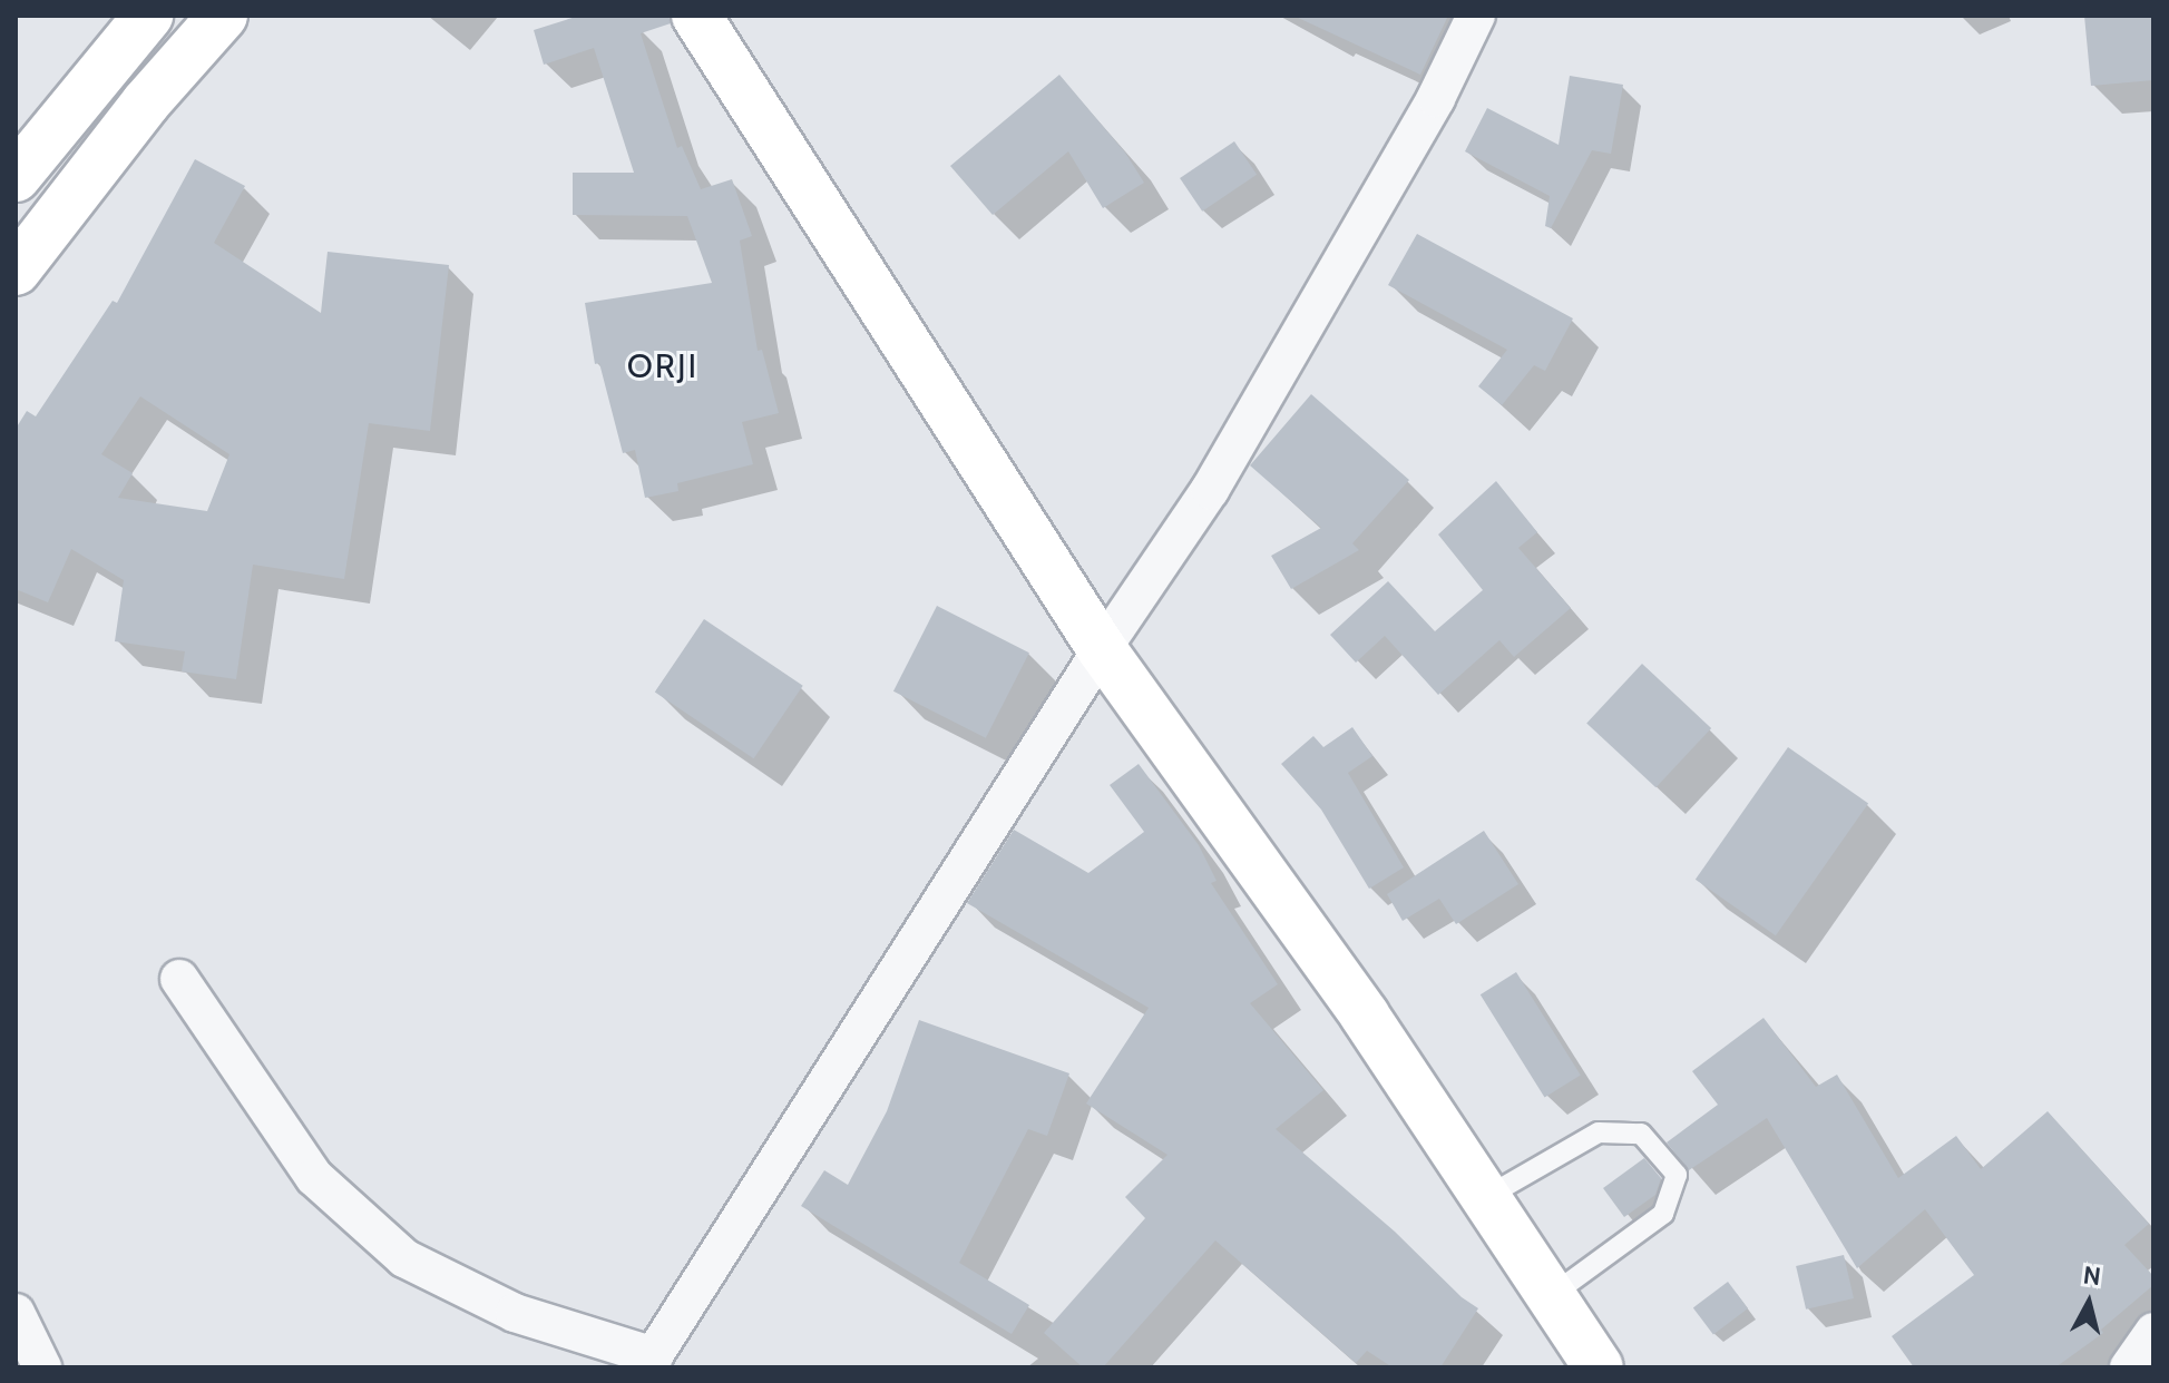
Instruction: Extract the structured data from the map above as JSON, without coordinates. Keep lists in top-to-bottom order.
{
  "districts": ["ORJI"],
  "north": "top"
}
